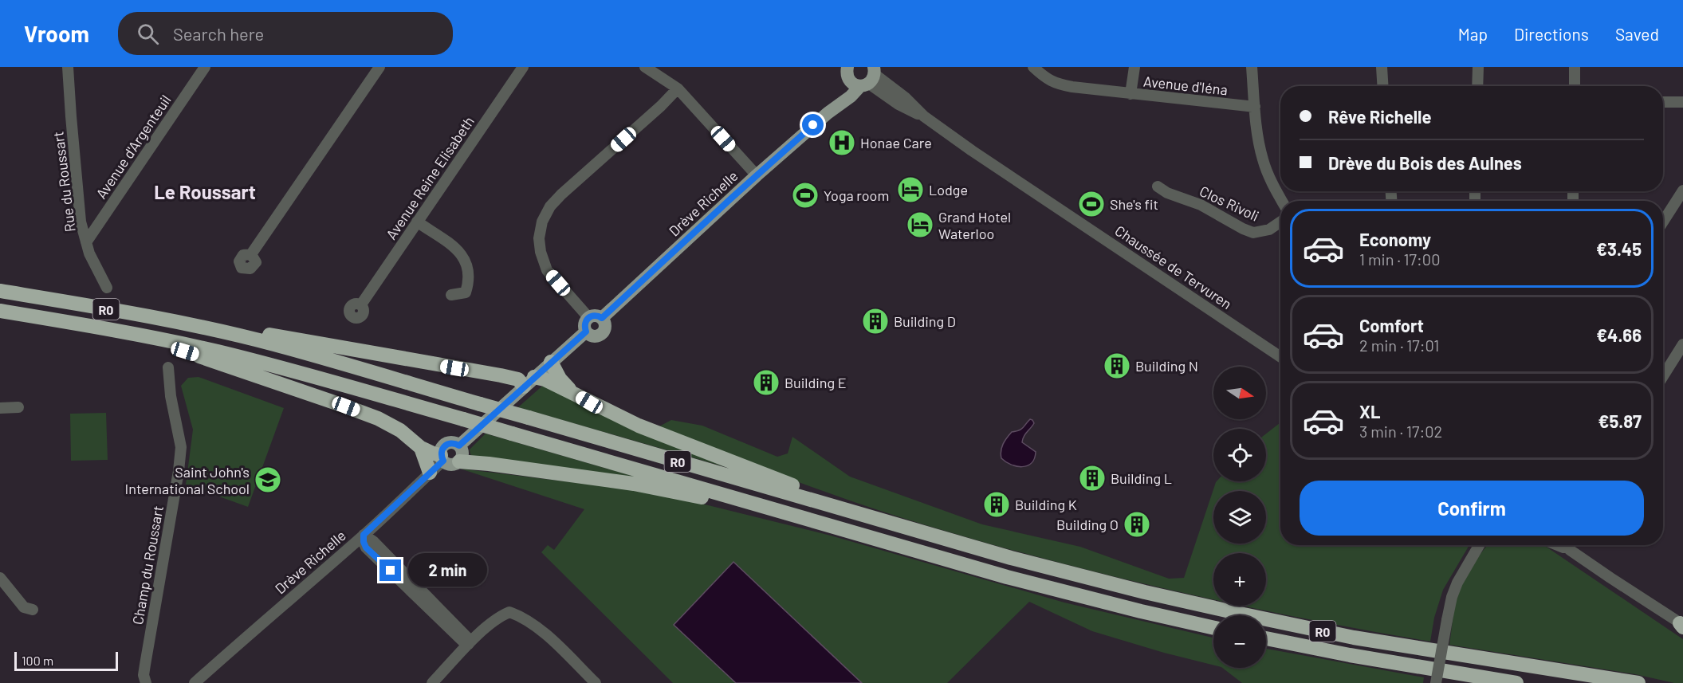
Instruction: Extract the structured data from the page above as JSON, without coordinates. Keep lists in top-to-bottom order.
{
  "streets": {
    "highway": ["R0"],
    "main road": ["Drève Richelle"],
    "street": [
      "Avenue d'Iéna",
      "Avenue d'Argenteuil",
      "Avenue Reine Elisabeth",
      "Rue du Roussart",
      "Clos Rivoli",
      "Chaussée de Tervuren",
      "Champ du Roussart"
    ]
  },
  "crossings": [
    ["Avenue d'Argenteuil", "Rue du Roussart"],
    ["Drève Richelle", "Chaussée de Tervuren"]
  ],
  "districts": ["Le Roussart"],
  "places": {
    "hospital": ["Honae Care"],
    "hotel": ["Lodge", "Grand Hotel Waterloo"],
    "sports": ["Yoga room", "She's fit"],
    "building": [
      "Building D",
      "Building N",
      "Building E",
      "Building L",
      "Building K",
      "Building O"
    ],
    "school or university": ["Saint John's International School"]
  },
  "scale_bar": "100 m",
  "north": "right",
  "page": {
    "header": "Vroom",
    "search": "Search here",
    "nav": ["Map", "Directions", "Saved"],
    "banner": ["Rêve Richelle", "Drève du Bois des Aulnes"],
    "list": [
      {
        "name": "Economy",
        "note": "1 min · 17:00",
        "value": "€3.45"
      },
      {
        "name": "Comfort",
        "note": "2 min · 17:01",
        "value": "€4.66"
      },
      {
        "name": "XL",
        "note": "3 min · 17:02",
        "value": "€5.87"
      }
    ],
    "map_buttons": ["+", "−"],
    "buttons": "Confirm",
    "bubble": "2 min",
    "scale": "100 m"
  }
}
